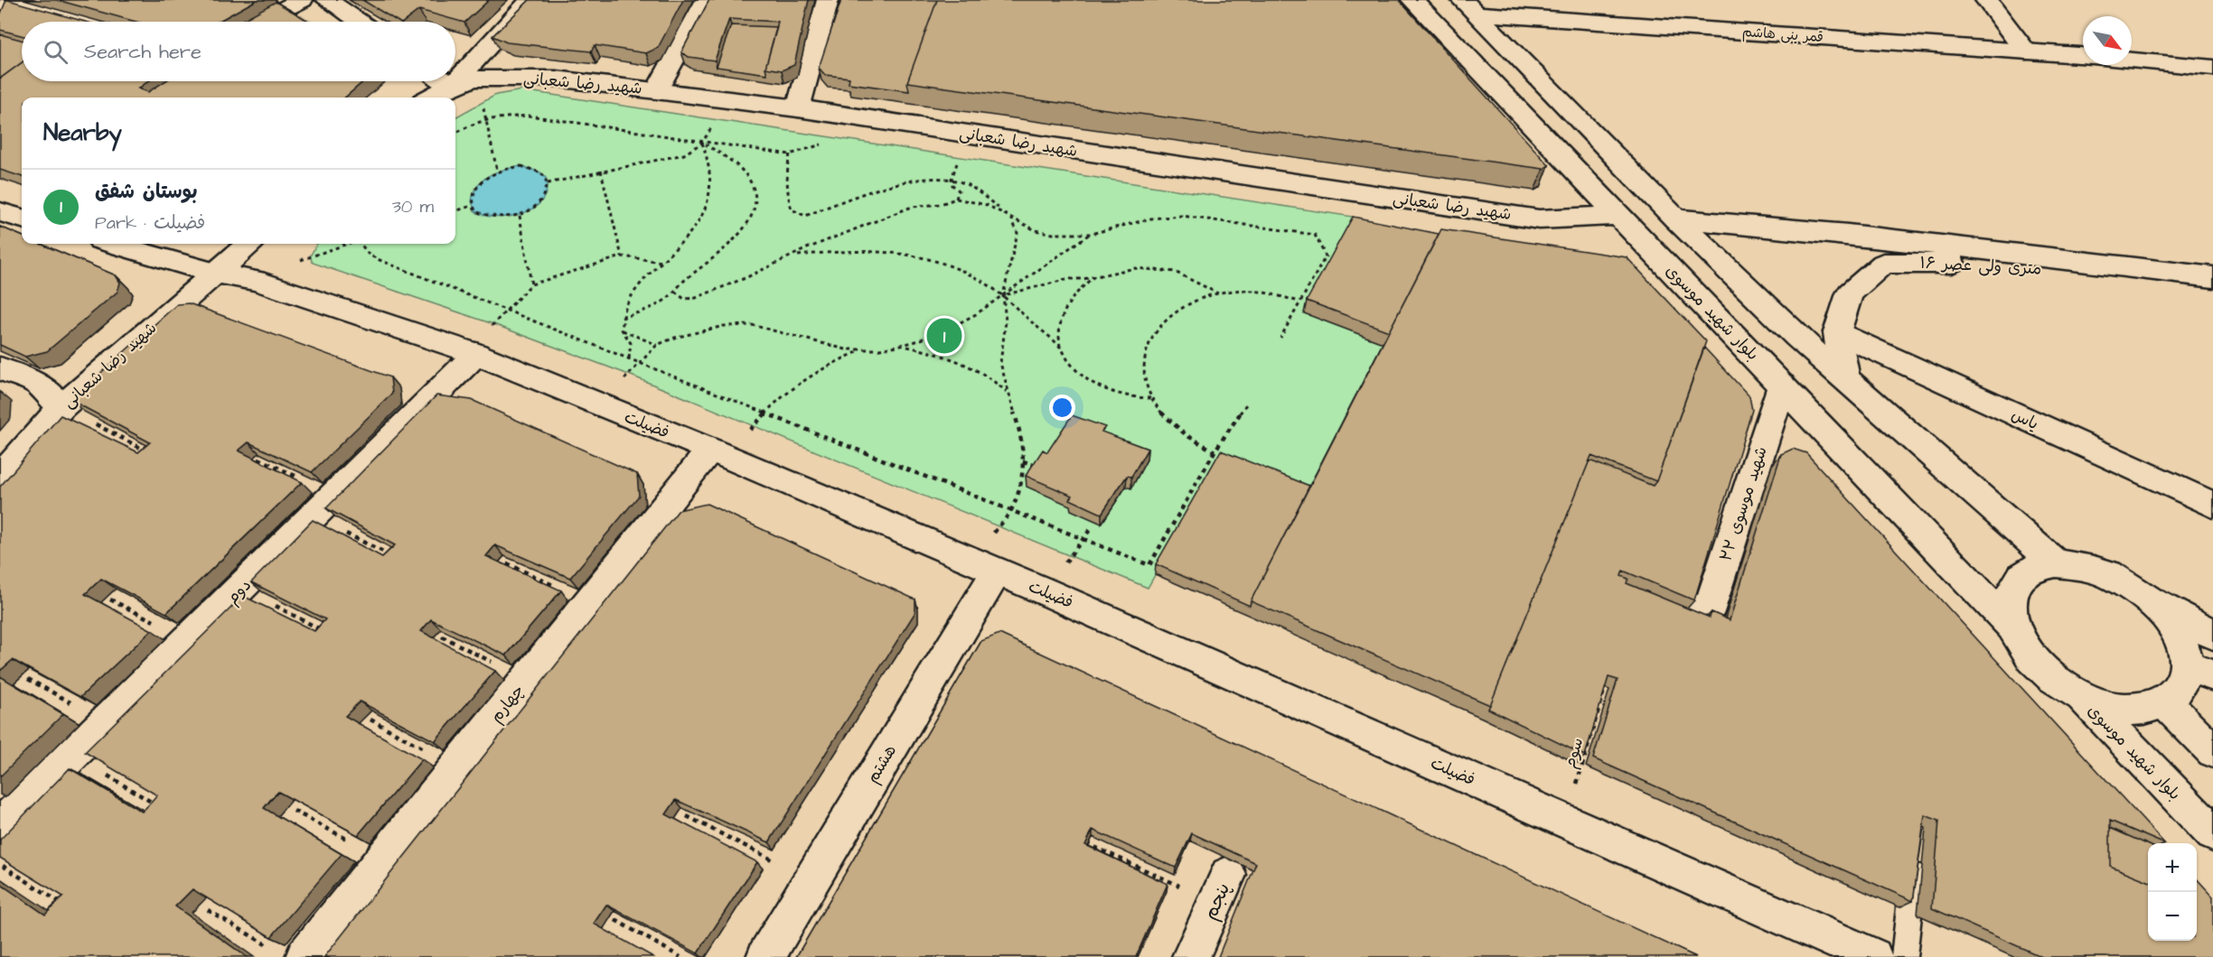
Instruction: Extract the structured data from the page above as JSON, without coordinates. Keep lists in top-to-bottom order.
{
  "streets": {
    "street": [
      "قمر بنی هاشم",
      "شهید رضا شعبانی",
      "۱۶ متری ولی عصر",
      "بلوار شهید موسوی",
      "یاس",
      "فضیلت",
      "شهید موسوی ۲۲",
      "دوم",
      "چهارم",
      "هشتم",
      "پنجم"
    ],
    "path": ["سوم"]
  },
  "crossings": [
    ["شهید رضا شعبانی", "بلوار شهید موسوی"],
    ["شهید رضا شعبانی", "فضیلت"],
    ["۱۶ متری ولی عصر", "یاس"],
    ["بلوار شهید موسوی", "شهید موسوی ۲۲"],
    ["فضیلت", "دوم"],
    ["فضیلت", "چهارم"],
    ["فضیلت", "سوم"],
    ["فضیلت", "هشتم"]
  ],
  "north": "bottom right",
  "page": {
    "search": "Search here",
    "heading": "Nearby",
    "list": [
      {
        "mark": "1",
        "name": "بوستان شفق",
        "note": "Park · فضیلت",
        "value": "30 m"
      }
    ],
    "pins": "1",
    "map_buttons": ["+", "−"]
  }
}
